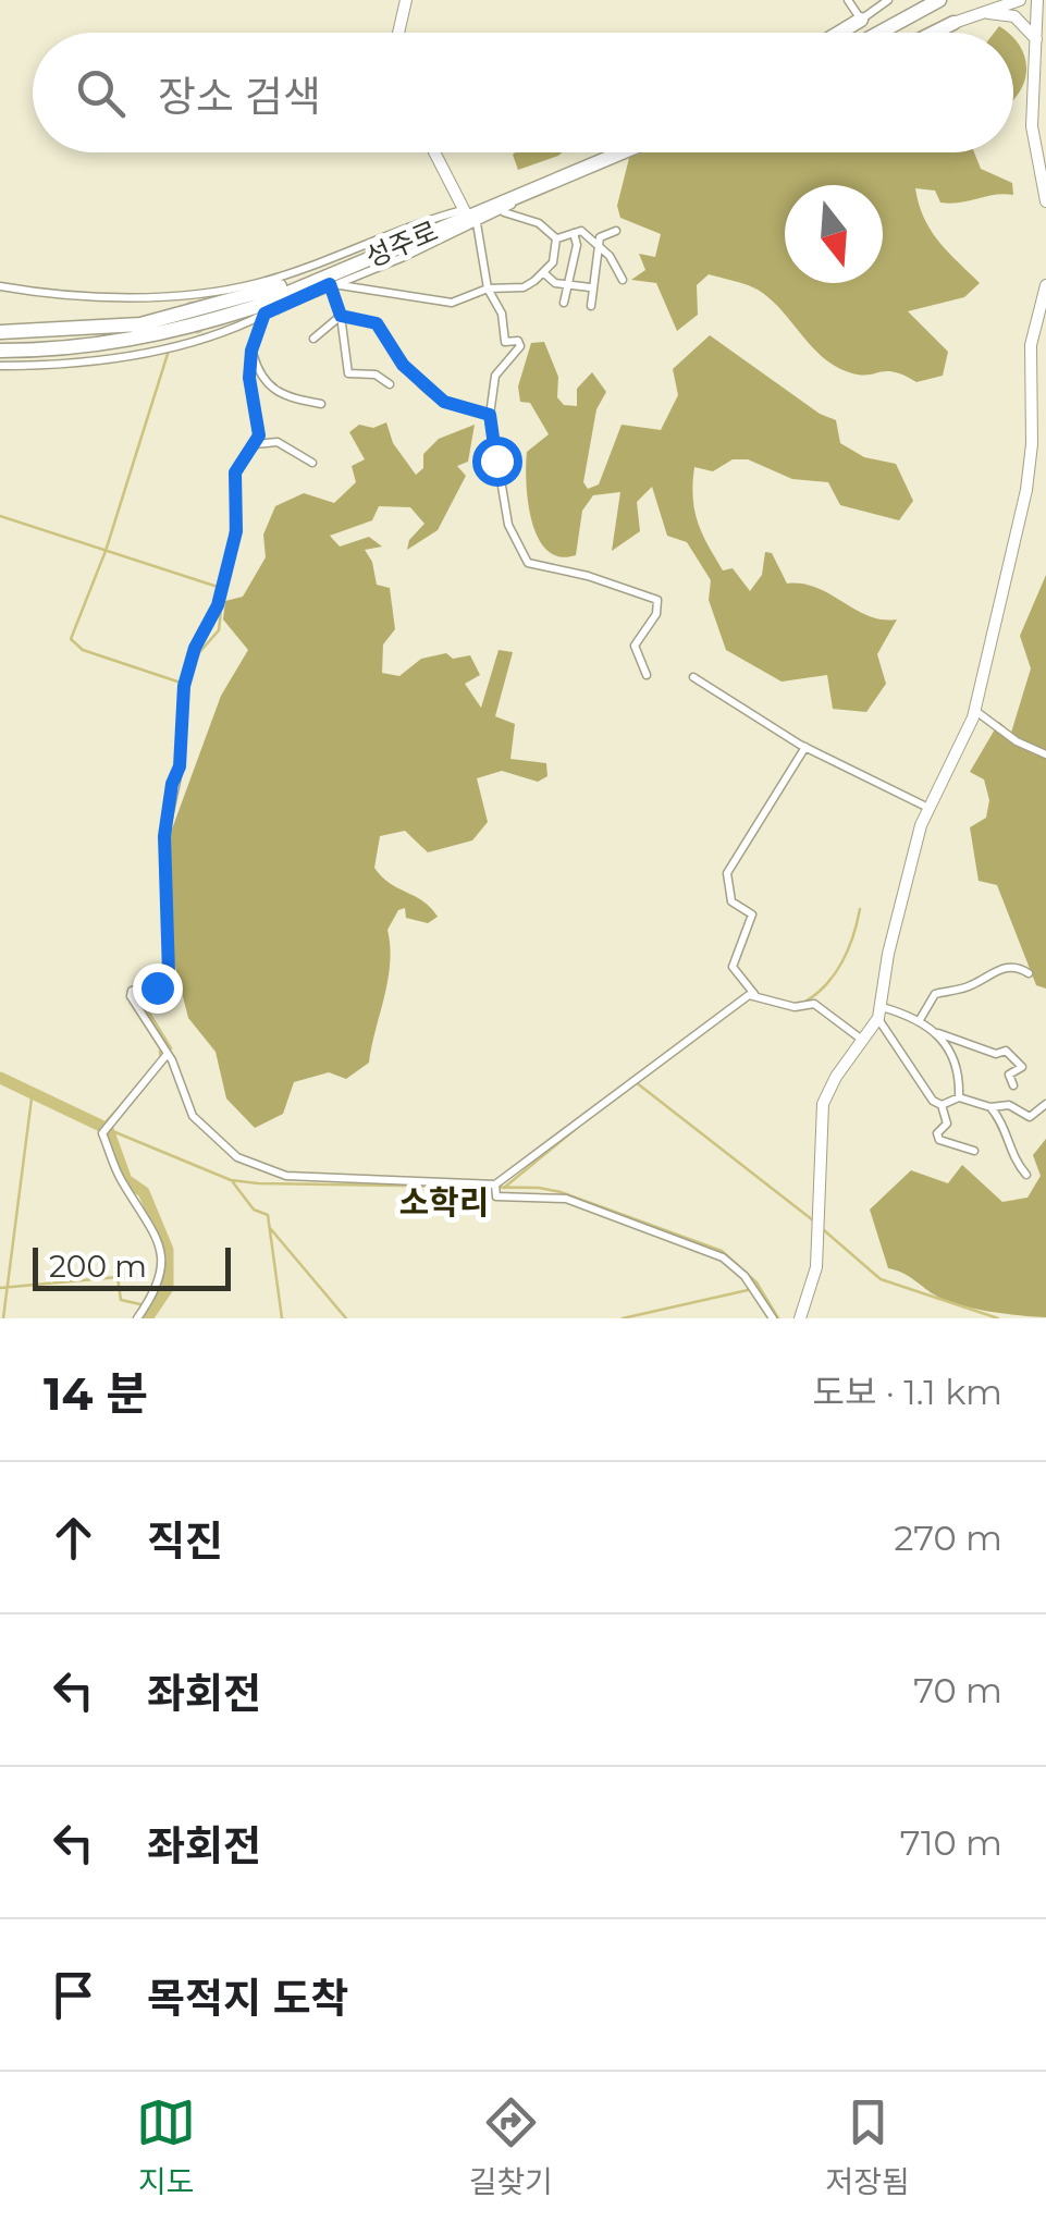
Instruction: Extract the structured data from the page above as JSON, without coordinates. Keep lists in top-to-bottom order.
{
  "streets": {
    "highway": ["성주로"]
  },
  "districts": ["소학리"],
  "scale_bar": "200 m",
  "north": "bottom",
  "page": {
    "search": "장소 검색",
    "scale": "200 m",
    "heading": ["14 분", "도보 · 1.1 km"],
    "list": [
      ["직진", "270 m"],
      ["좌회전", "70 m"],
      ["좌회전", "710 m"],
      "목적지 도착"
    ],
    "nav": ["지도", "길찾기", "저장됨"]
  }
}
